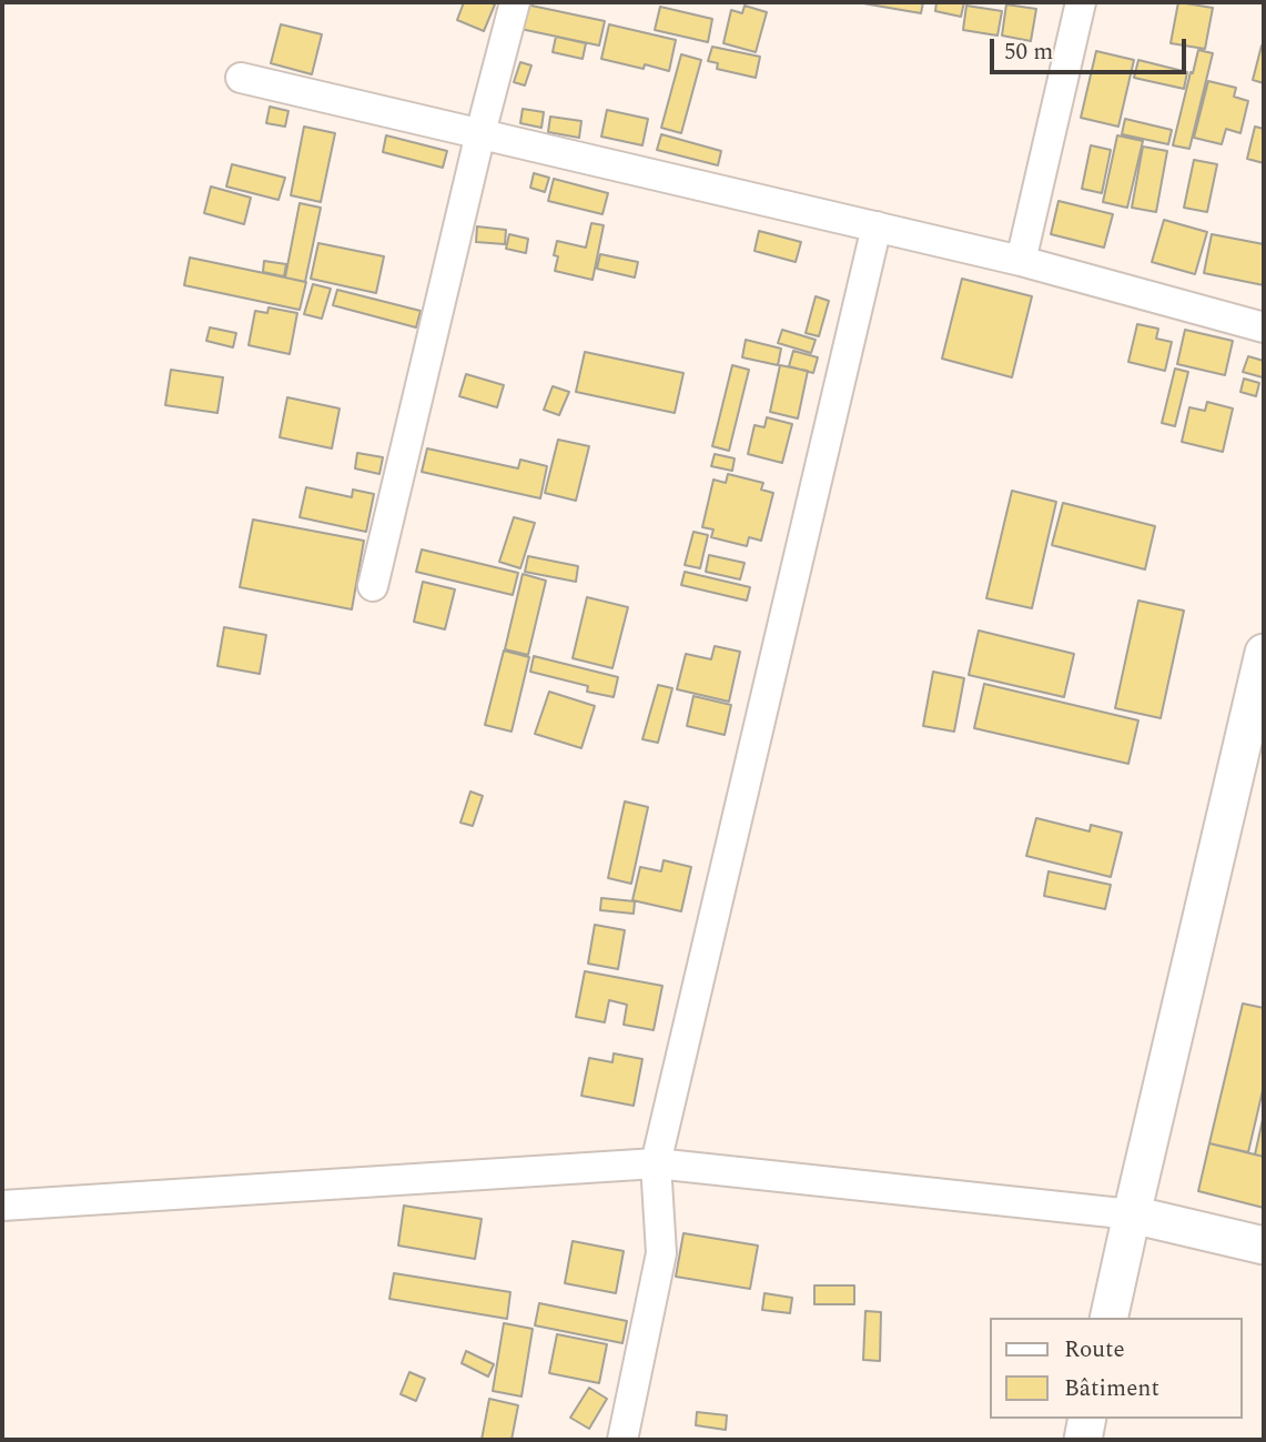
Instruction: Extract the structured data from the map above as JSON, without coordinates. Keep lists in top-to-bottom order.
{
  "legend": ["Route", "Bâtiment"],
  "scale_bar": "50 m"
}
